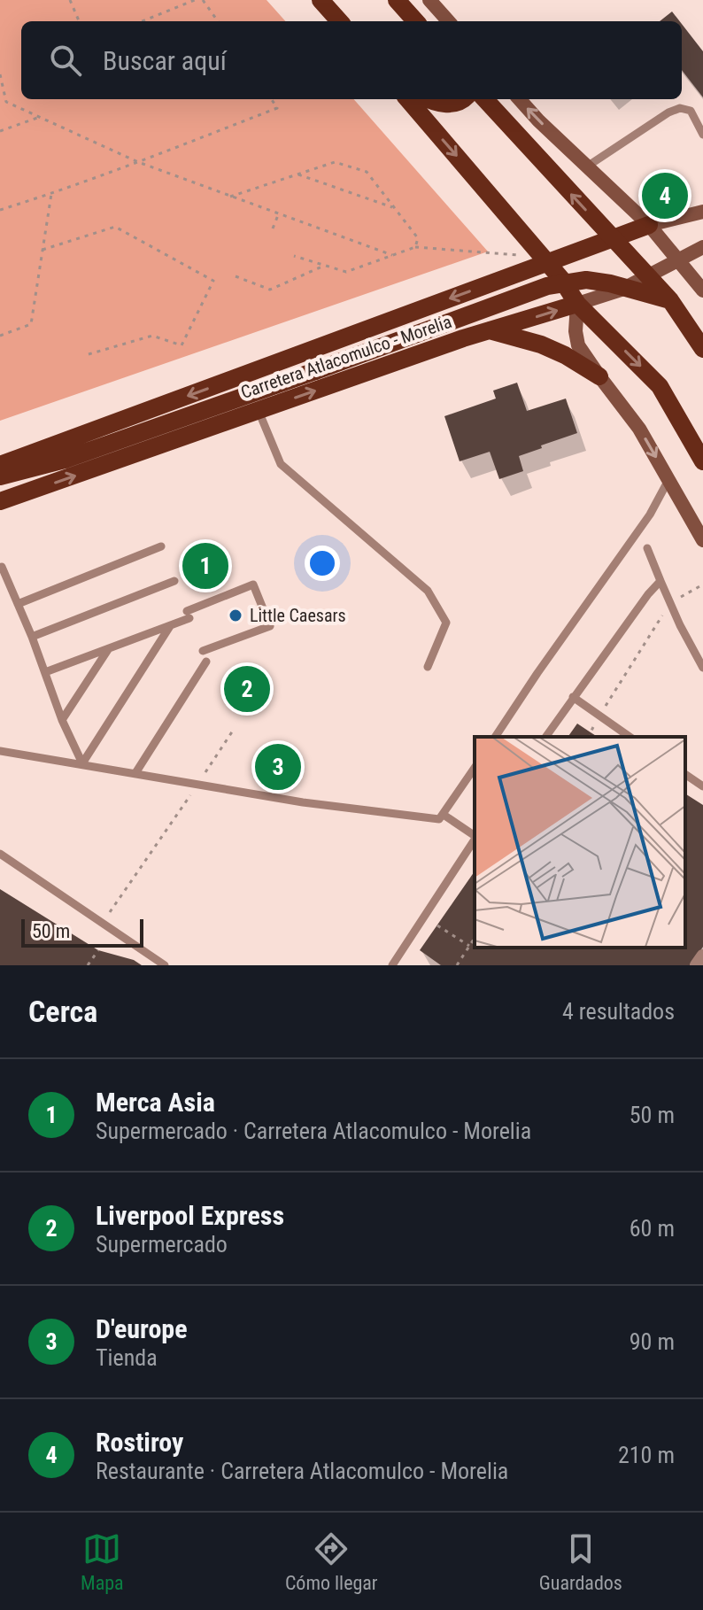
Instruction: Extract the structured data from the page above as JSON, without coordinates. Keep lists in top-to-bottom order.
{
  "streets": {
    "main road": ["Carretera Atlacomulco - Morelia"]
  },
  "places": ["Little Caesars"],
  "scale_bar": "50 m",
  "page": {
    "search": "Buscar aquí",
    "pins": [
      "4",
      "1",
      "2",
      "3"
    ],
    "scale": "50 m",
    "heading": ["Cerca", "4 resultados"],
    "list": [
      {
        "mark": "1",
        "name": "Merca Asia",
        "note": "Supermercado · Carretera Atlacomulco - Morelia",
        "value": "50 m"
      },
      {
        "mark": "2",
        "name": "Liverpool Express",
        "note": "Supermercado",
        "value": "60 m"
      },
      {
        "mark": "3",
        "name": "D'europe",
        "note": "Tienda",
        "value": "90 m"
      },
      {
        "mark": "4",
        "name": "Rostiroy",
        "note": "Restaurante · Carretera Atlacomulco - Morelia",
        "value": "210 m"
      }
    ],
    "nav": ["Mapa", "Cómo llegar", "Guardados"]
  }
}
